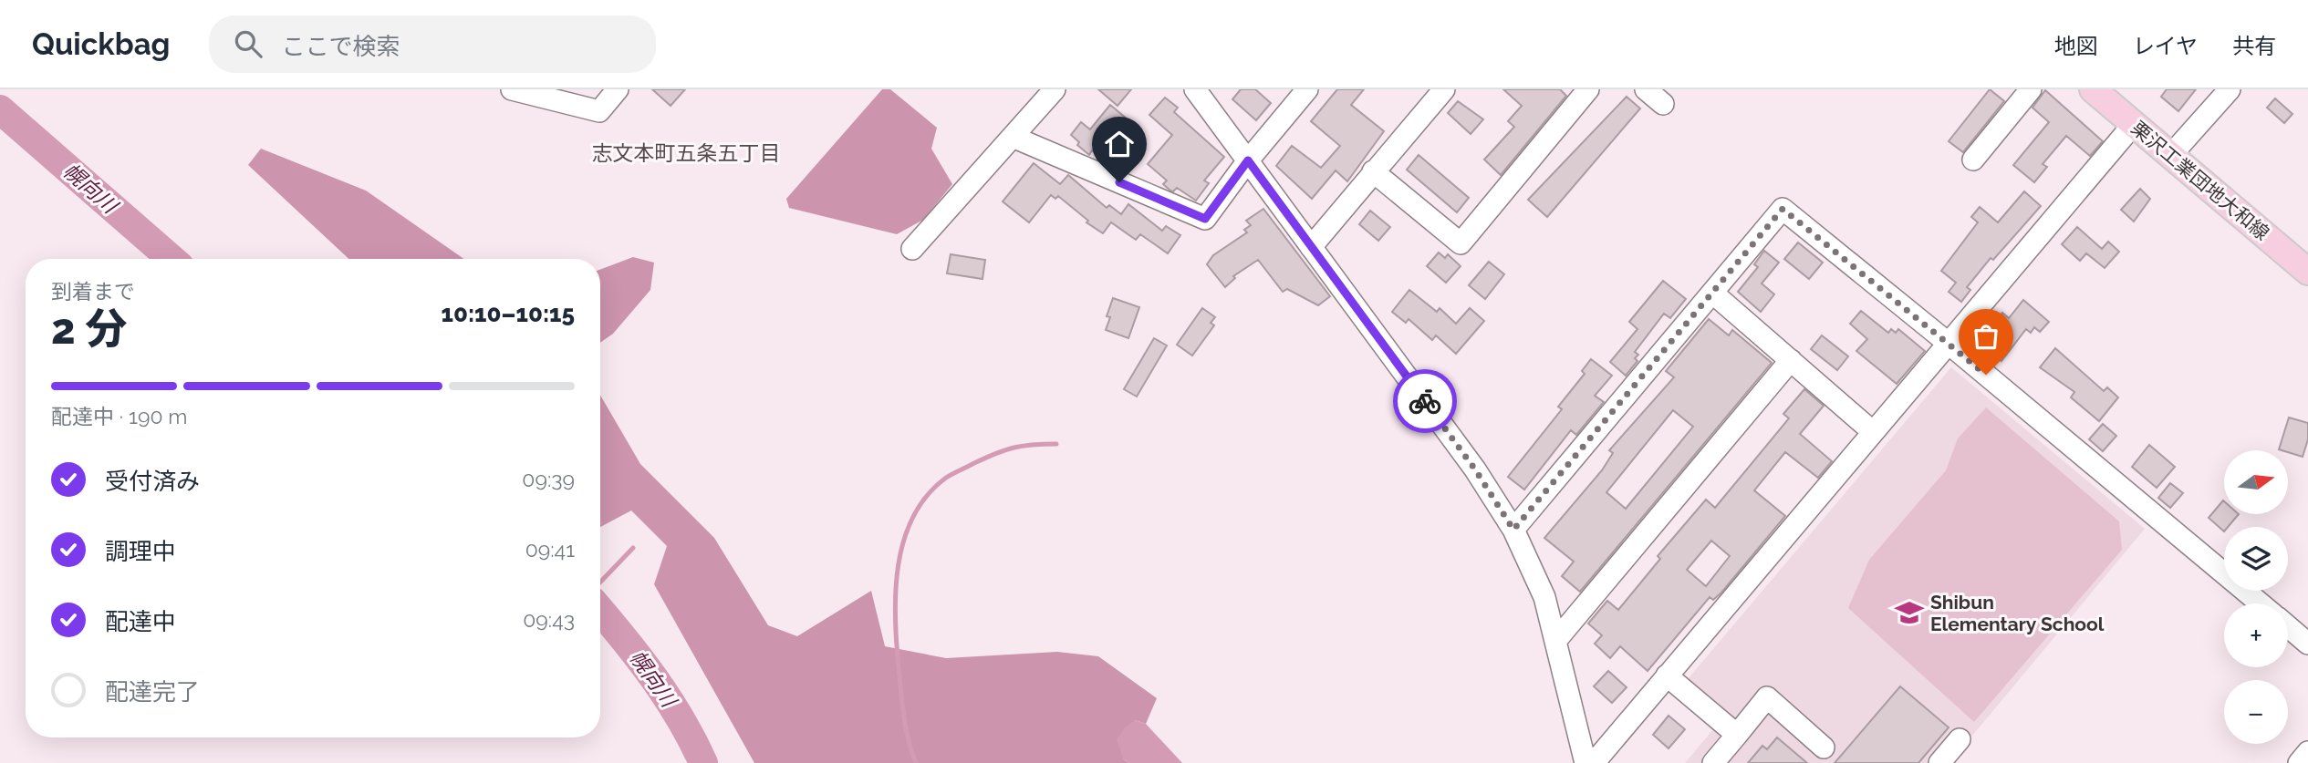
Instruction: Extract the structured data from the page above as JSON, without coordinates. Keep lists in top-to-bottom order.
{
  "streets": {
    "main road": ["栗沢工業団地大和線"]
  },
  "districts": ["志文本町五条五丁目"],
  "water": ["幌向川"],
  "places": {
    "school or university": ["Shibun Elementary School"]
  },
  "north": "right",
  "page": {
    "header": "Quickbag",
    "search": "ここで検索",
    "nav": ["地図", "レイヤ", "共有"],
    "heading": ["2 分", "到着まで", "10:10–10:15"],
    "bar": "配達中 · 190 m",
    "list": [
      ["受付済み", "09:39"],
      ["調理中", "09:41"],
      ["配達中", "09:43"],
      "配達完了"
    ],
    "map_buttons": ["+", "−"]
  }
}
